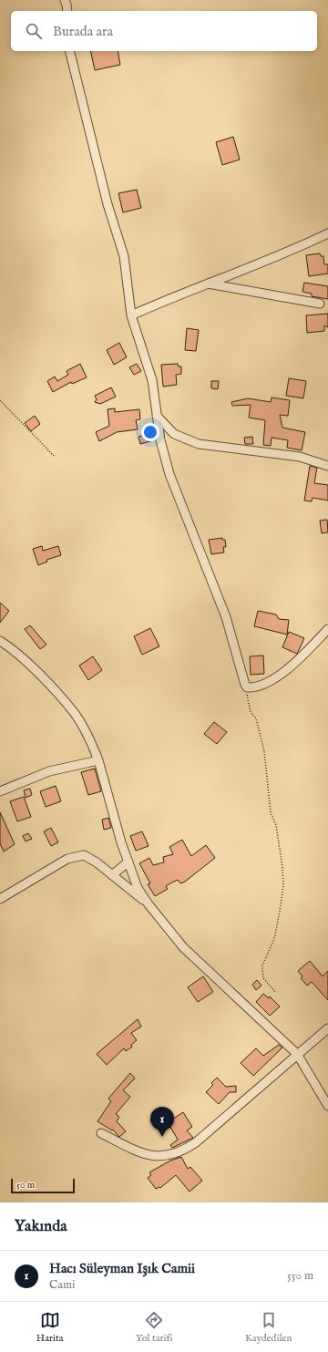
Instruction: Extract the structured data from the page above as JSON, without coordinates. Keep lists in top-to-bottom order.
{
  "scale_bar": "50 m",
  "page": {
    "search": "Burada ara",
    "pins": "1",
    "scale": "50 m",
    "heading": "Yakında",
    "list": [
      {
        "mark": "1",
        "name": "Hacı Süleyman Işık Camii",
        "note": "Cami",
        "value": "550 m"
      }
    ],
    "nav": ["Harita", "Yol tarifi", "Kaydedilen"]
  }
}
